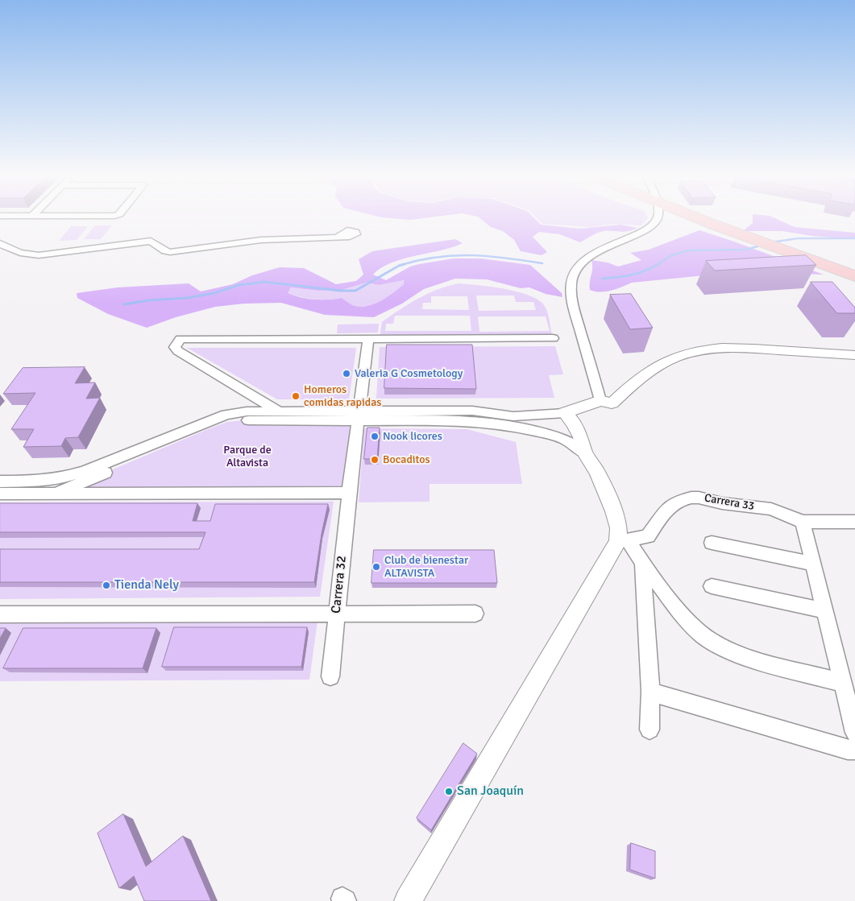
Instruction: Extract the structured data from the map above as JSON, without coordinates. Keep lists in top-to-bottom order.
{
  "streets": {
    "street": ["Carrera 33", "Carrera 32"]
  },
  "parks": ["Parque de Altavista"],
  "places": [
    "Valeria G Cosmetology",
    "Homeros comidas rapidas",
    "Nook licores",
    "Bocaditos",
    "Club de bienestar ALTAVISTA",
    "Tienda Nely",
    "San Joaquín"
  ]
}
